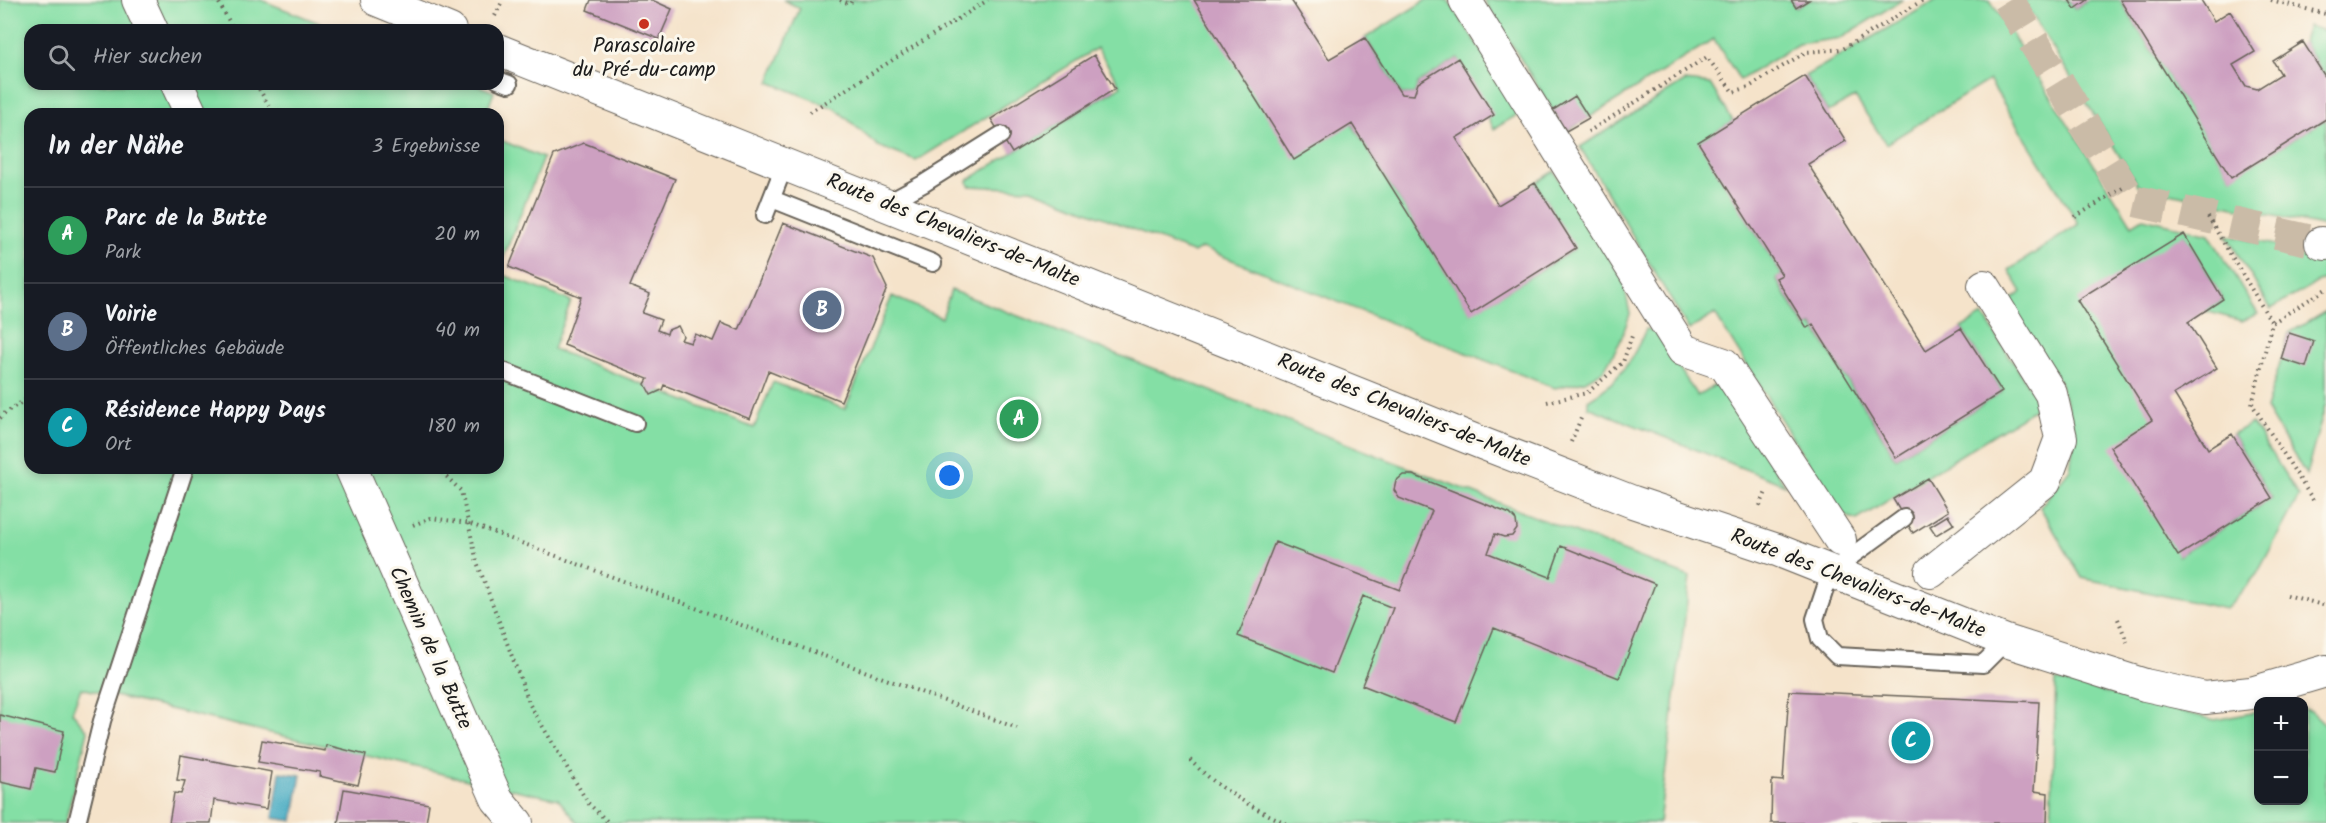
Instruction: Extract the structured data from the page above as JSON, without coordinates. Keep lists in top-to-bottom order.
{
  "streets": {
    "street": ["Route des Chevaliers-de-Malte", "Chemin de la Butte"]
  },
  "places": ["Parascolaire du Pré-du-camp"],
  "page": {
    "search": "Hier suchen",
    "heading": ["In der Nähe", "3 Ergebnisse"],
    "list": [
      {
        "mark": "A",
        "name": "Parc de la Butte",
        "note": "Park",
        "value": "20 m"
      },
      {
        "mark": "B",
        "name": "Voirie",
        "note": "Öffentliches Gebäude",
        "value": "40 m"
      },
      {
        "mark": "C",
        "name": "Résidence Happy Days",
        "note": "Ort",
        "value": "180 m"
      }
    ],
    "pins": ["B", "A", "C"],
    "map_buttons": ["+", "−"]
  }
}
